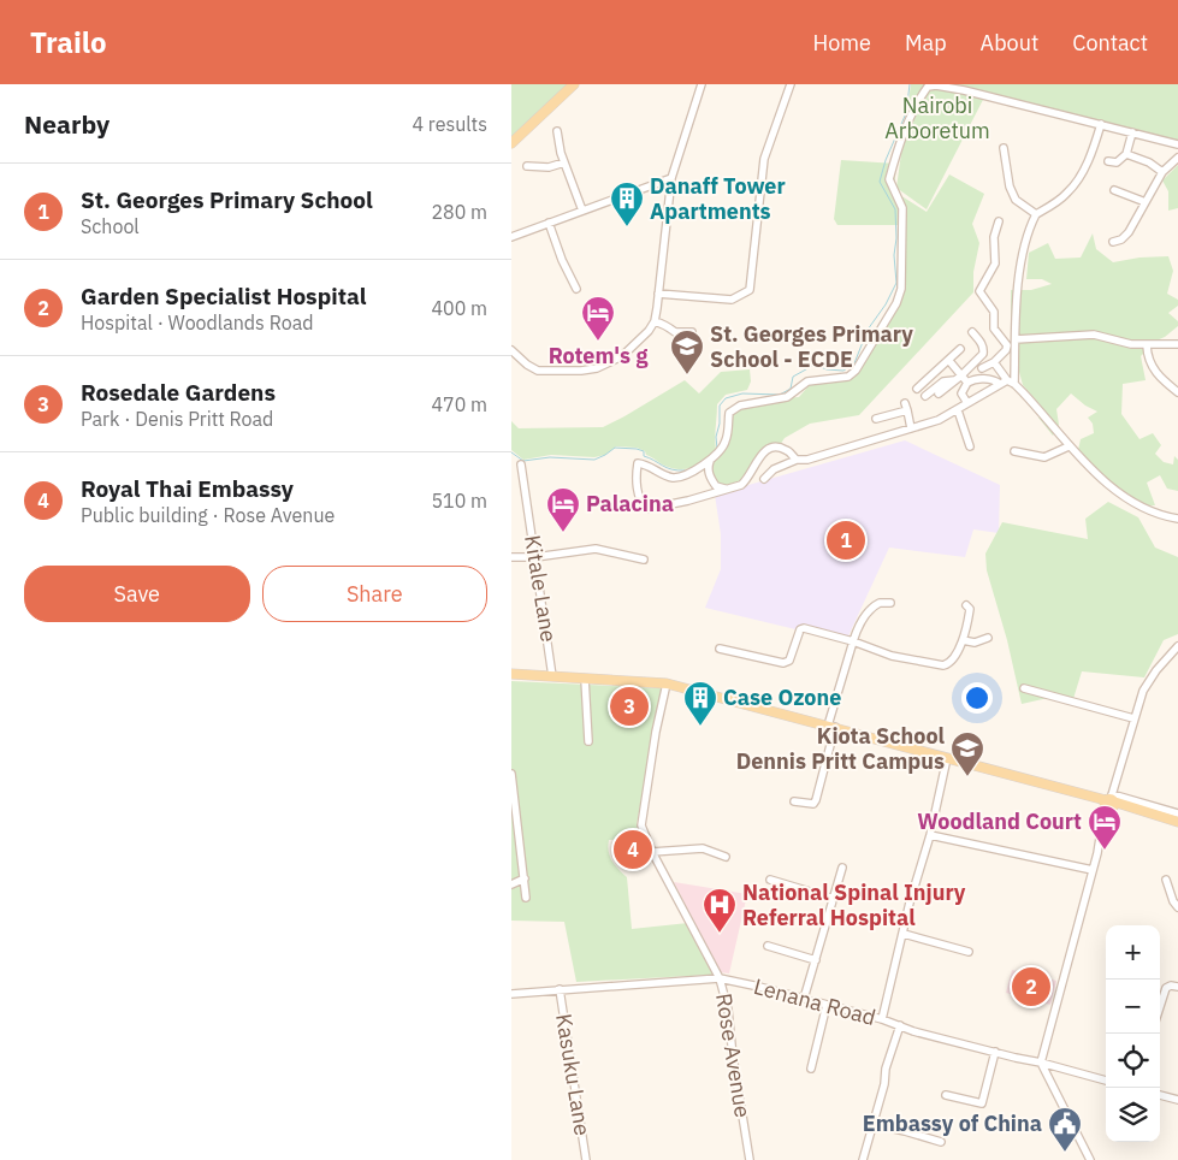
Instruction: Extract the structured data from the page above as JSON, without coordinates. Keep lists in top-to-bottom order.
{
  "streets": {
    "street": [
      "Kitale Lane",
      "Lenana Road",
      "Rose Avenue",
      "Kasuku Lane"
    ]
  },
  "crossings": [
    ["Lenana Road", "Rose Avenue"],
    ["Lenana Road", "Kasuku Lane"]
  ],
  "parks": ["Nairobi Arboretum"],
  "places": {
    "building": ["Danaff Tower Apartments", "Case Ozone"],
    "hotel": ["Rotem's g", "Palacina", "Woodland Court"],
    "school or university": ["St. Georges Primary School - ECDE", "Kiota School Dennis Pritt Campus"],
    "hospital": ["National Spinal Injury Referral Hospital"],
    "public building": ["Embassy of China"]
  },
  "page": {
    "header": "Trailo",
    "nav": [
      "Home",
      "Map",
      "About",
      "Contact"
    ],
    "heading": ["Nearby", "4 results"],
    "list": [
      {
        "mark": "1",
        "name": "St. Georges Primary School",
        "note": "School",
        "value": "280 m"
      },
      {
        "mark": "2",
        "name": "Garden Specialist Hospital",
        "note": "Hospital · Woodlands Road",
        "value": "400 m"
      },
      {
        "mark": "3",
        "name": "Rosedale Gardens",
        "note": "Park · Denis Pritt Road",
        "value": "470 m"
      },
      {
        "mark": "4",
        "name": "Royal Thai Embassy",
        "note": "Public building · Rose Avenue",
        "value": "510 m"
      }
    ],
    "pins": [
      "1",
      "3",
      "4",
      "2"
    ],
    "buttons": ["Save", "Share"],
    "map_buttons": ["+", "−"]
  }
}
